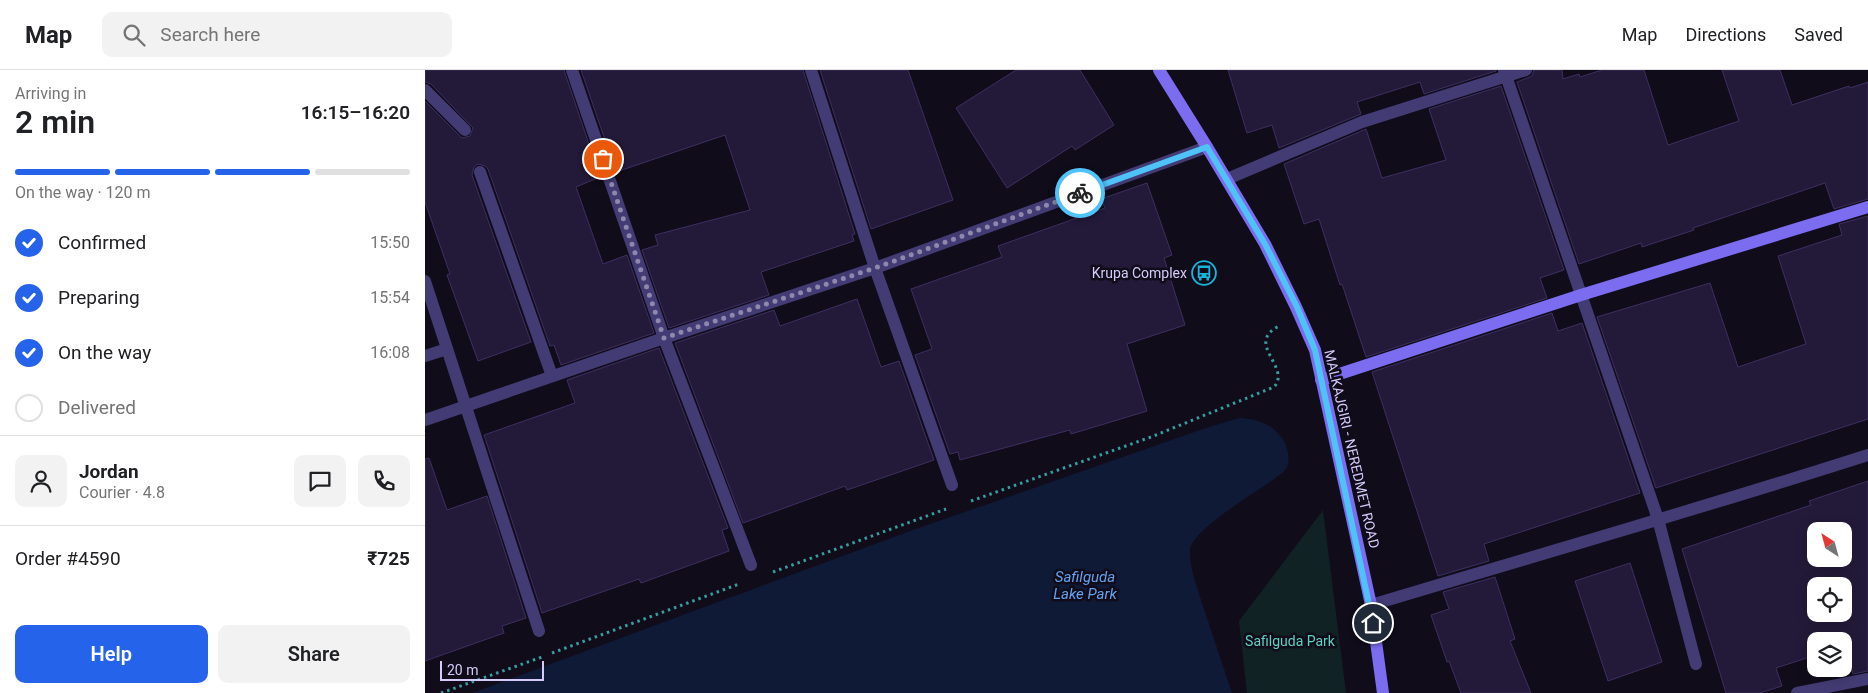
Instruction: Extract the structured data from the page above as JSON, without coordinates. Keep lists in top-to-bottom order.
{
  "streets": {
    "main road": ["MALKAJGIRI - NEREDMET ROAD"]
  },
  "water": ["Safilguda Lake Park"],
  "parks": ["Safilguda Park"],
  "places": {
    "bus stop": ["Krupa Complex"]
  },
  "scale_bar": "20 m",
  "north": "top left",
  "page": {
    "header": "Map",
    "search": "Search here",
    "nav": ["Map", "Directions", "Saved"],
    "heading": ["2 min", "Arriving in", "16:15–16:20"],
    "panel": [
      "Jordan",
      "Courier · 4.8",
      "Order #4590",
      "₹725"
    ],
    "bar": "On the way · 120 m",
    "list": [
      ["Confirmed", "15:50"],
      ["Preparing", "15:54"],
      ["On the way", "16:08"],
      "Delivered"
    ],
    "buttons": ["Help", "Share"],
    "scale": "20 m"
  }
}
